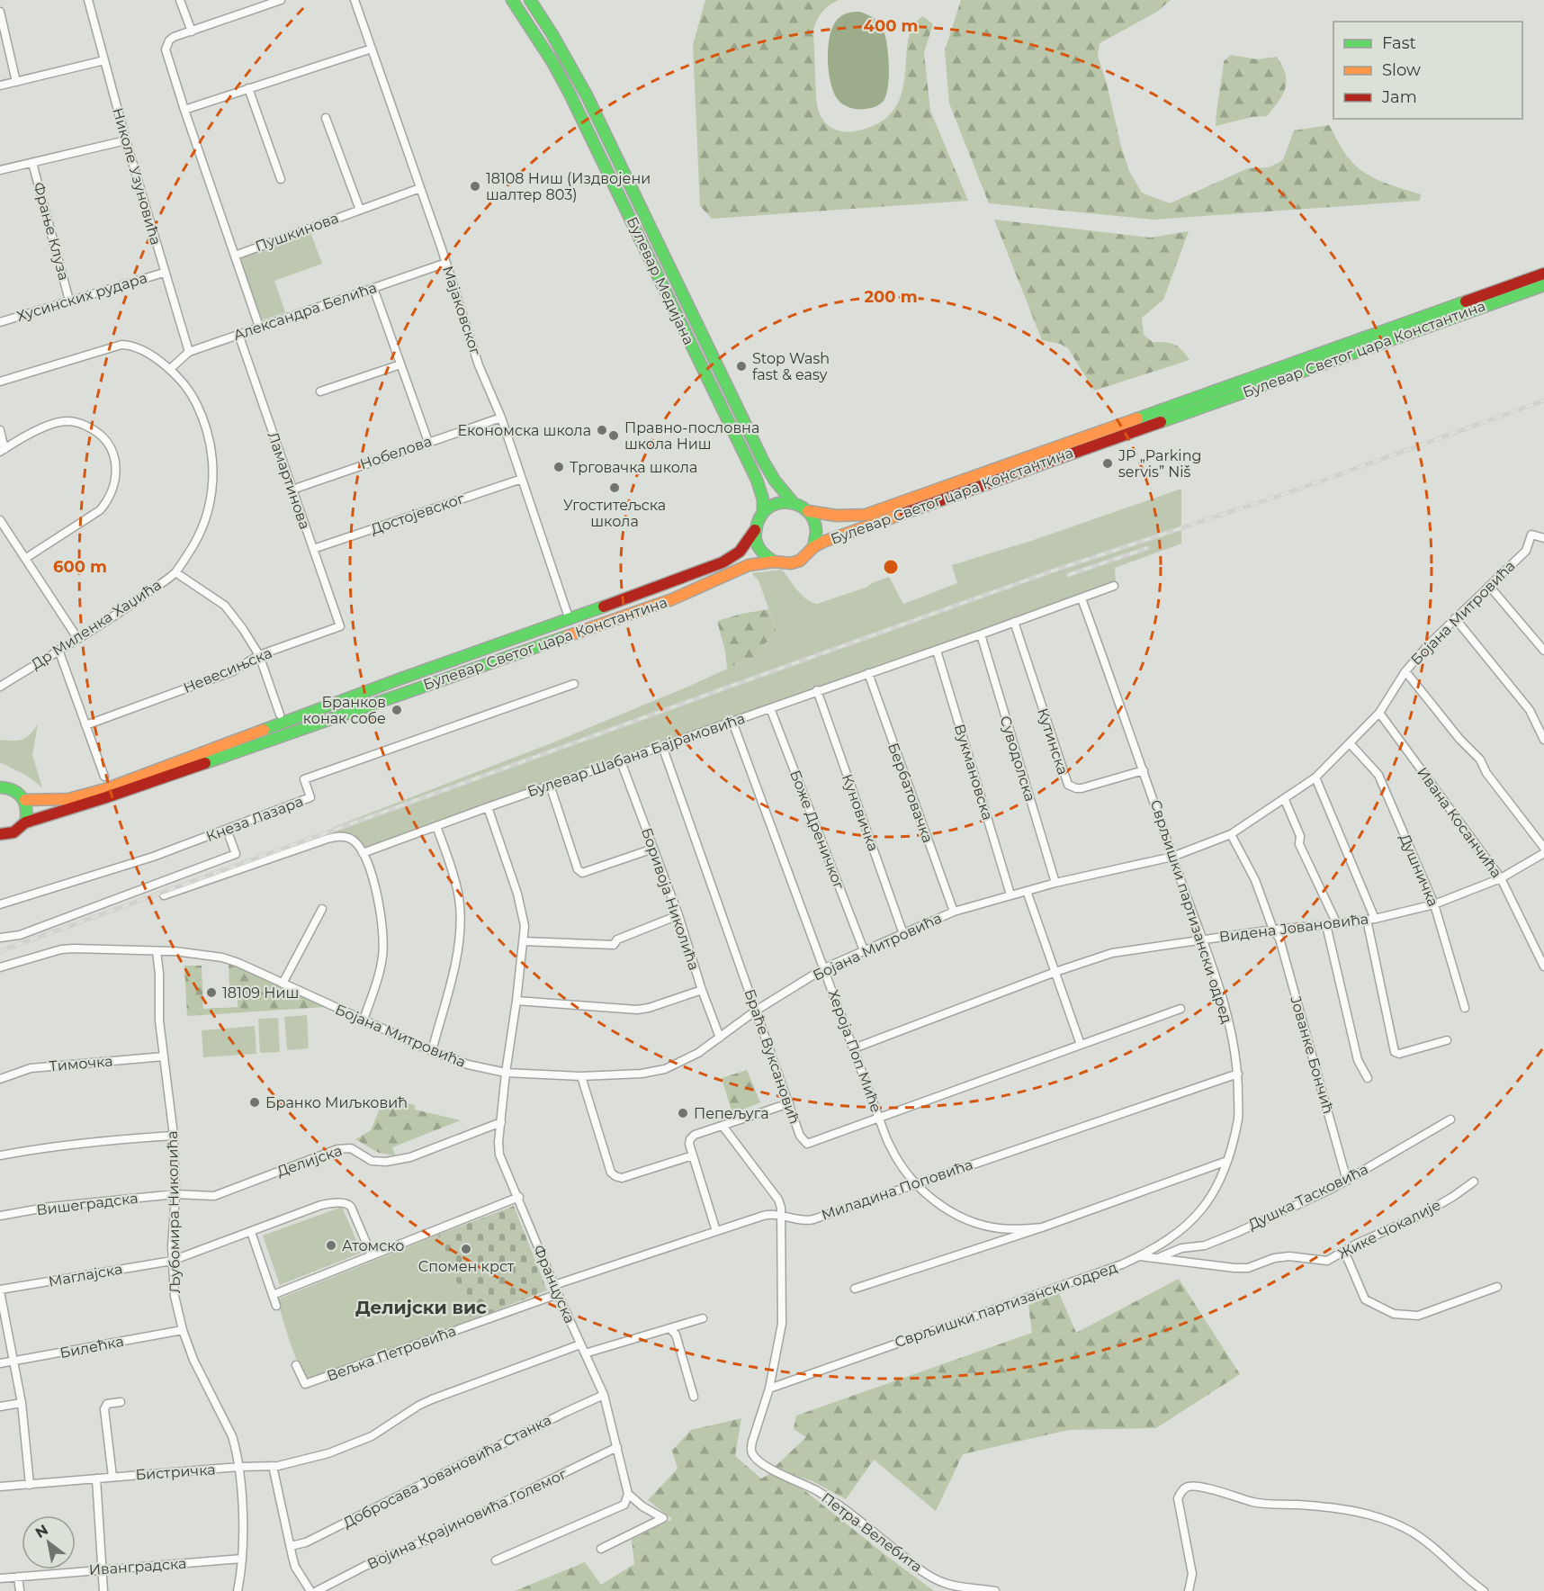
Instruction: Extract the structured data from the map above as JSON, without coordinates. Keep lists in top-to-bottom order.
{
  "streets": {
    "main road": ["Булевар Медијана", "Булевар Светог цара Константина"],
    "street": [
      "Николе Узуновића",
      "Фрање Клуза",
      "Пушкинова",
      "Хусинских рудара",
      "Мајаковског",
      "Александра Белића",
      "Нобелова",
      "Ламартинова",
      "Достојевског",
      "Бојана Митровића",
      "Др Миленка Хаџића",
      "Невесињска",
      "Кутинска",
      "Булевар Шабана Бајрамовића",
      "Суводолска",
      "Вукмановска",
      "Бербатовачка",
      "Куновичка",
      "Кнеза Лазара",
      "Ивана Косанчића",
      "Боже Дреничког",
      "Душничка",
      "Боривоја Николића",
      "Сврљишки партизански одред",
      "Видена Јовановића",
      "Хероја Поп Миће",
      "Јованке Бончић",
      "Браће Вуксановић",
      "Тимочка",
      "Делијска",
      "Миладина Поповића",
      "Душка Тасковића",
      "Вишеградска",
      "Љубомира Николића",
      "Жике Чокалије",
      "Маглајска",
      "Француска",
      "Билећка",
      "Вељка Петровића",
      "Добросава Јовановића Станка",
      "Бистричка",
      "Војина Крајиновића Големог",
      "Петра Велебита",
      "Иванградска"
    ]
  },
  "crossings": [
    ["Николе Узуновића", "Хусинских рудара"],
    ["Николе Узуновића", "Александра Белића"],
    ["Фрање Клуза", "Хусинских рудара"],
    ["Пушкинова", "Мајаковског"],
    ["Булевар Медијана", "Булевар Светог цара Константина"],
    ["Мајаковског", "Александра Белића"],
    ["Мајаковског", "Булевар Светог цара Константина"],
    ["Мајаковског", "Нобелова"],
    ["Мајаковског", "Достојевског"],
    ["Александра Белића", "Ламартинова"],
    ["Александра Белића", "Др Миленка Хаџића"],
    ["Нобелова", "Ламартинова"],
    ["Ламартинова", "Достојевског"],
    ["Ламартинова", "Невесињска"],
    ["Бојана Митровића", "Суводолска"],
    ["Бојана Митровића", "Вукмановска"],
    ["Бојана Митровића", "Бербатовачка"],
    ["Бојана Митровића", "Куновичка"],
    ["Бојана Митровића", "Ивана Косанчића"],
    ["Бојана Митровића", "Боже Дреничког"],
    ["Бојана Митровића", "Душничка"],
    ["Бојана Митровића", "Боривоја Николића"],
    ["Бојана Митровића", "Сврљишки партизански одред"],
    ["Бојана Митровића", "Хероја Поп Миће"],
    ["Бојана Митровића", "Јованке Бончић"],
    ["Бојана Митровића", "Браће Вуксановић"],
    ["Бојана Митровића", "Љубомира Николића"],
    ["Бојана Митровића", "Француска"],
    ["Кутинска", "Булевар Шабана Бајрамовића"],
    ["Кутинска", "Сврљишки партизански одред"],
    ["Булевар Шабана Бајрамовића", "Суводолска"],
    ["Булевар Шабана Бајрамовића", "Вукмановска"],
    ["Булевар Шабана Бајрамовића", "Бербатовачка"],
    ["Булевар Шабана Бајрамовића", "Куновичка"],
    ["Булевар Шабана Бајрамовића", "Боже Дреничког"],
    ["Булевар Шабана Бајрамовића", "Боривоја Николића"],
    ["Булевар Шабана Бајрамовића", "Сврљишки партизански одред"],
    ["Булевар Шабана Бајрамовића", "Хероја Поп Миће"],
    ["Булевар Шабана Бајрамовића", "Браће Вуксановић"],
    ["Булевар Шабана Бајрамовића", "Француска"],
    ["Ивана Косанчића", "Видена Јовановића"],
    ["Душничка", "Видена Јовановића"],
    ["Сврљишки партизански одред", "Видена Јовановића"],
    ["Сврљишки партизански одред", "Хероја Поп Миће"],
    ["Сврљишки партизански одред", "Миладина Поповића"],
    ["Сврљишки партизански одред", "Жике Чокалије"],
    ["Сврљишки партизански одред", "Петра Велебита"],
    ["Видена Јовановића", "Хероја Поп Миће"],
    ["Видена Јовановића", "Јованке Бончић"],
    ["Хероја Поп Миће", "Браће Вуксановић"],
    ["Хероја Поп Миће", "Миладина Поповића"],
    ["Јованке Бончић", "Душка Тасковића"],
    ["Тимочка", "Љубомира Николића"],
    ["Делијска", "Вишеградска"],
    ["Делијска", "Љубомира Николића"],
    ["Делијска", "Француска"],
    ["Миладина Поповића", "Француска"],
    ["Миладина Поповића", "Петра Велебита"],
    ["Душка Тасковића", "Жике Чокалије"],
    ["Вишеградска", "Љубомира Николића"],
    ["Љубомира Николића", "Маглајска"],
    ["Љубомира Николића", "Билећка"],
    ["Љубомира Николића", "Бистричка"],
    ["Љубомира Николића", "Иванградска"],
    ["Француска", "Вељка Петровића"],
    ["Француска", "Добросава Јовановића Станка"],
    ["Француска", "Бистричка"],
    ["Француска", "Војина Крајиновића Големог"]
  ],
  "districts": ["Делијски вис"],
  "places": [
    "18108 Ниш (Издвојени шалтер 803)",
    "Stop Wash fast & easy",
    "Економска школа",
    "Правно-пословна школа Ниш",
    "JP „Parking servis” Niš",
    "Трговачка школа",
    "Угоститељска школа",
    "Бранков конак собе",
    "18109 Ниш",
    "Бранко Миљковић",
    "Пепељуга",
    "Атомско",
    "Спомен крст"
  ],
  "legend": ["Fast", "Slow", "Jam"],
  "north": "top left",
  "rings": ["400 m", "200 m", "600 m"]
}
